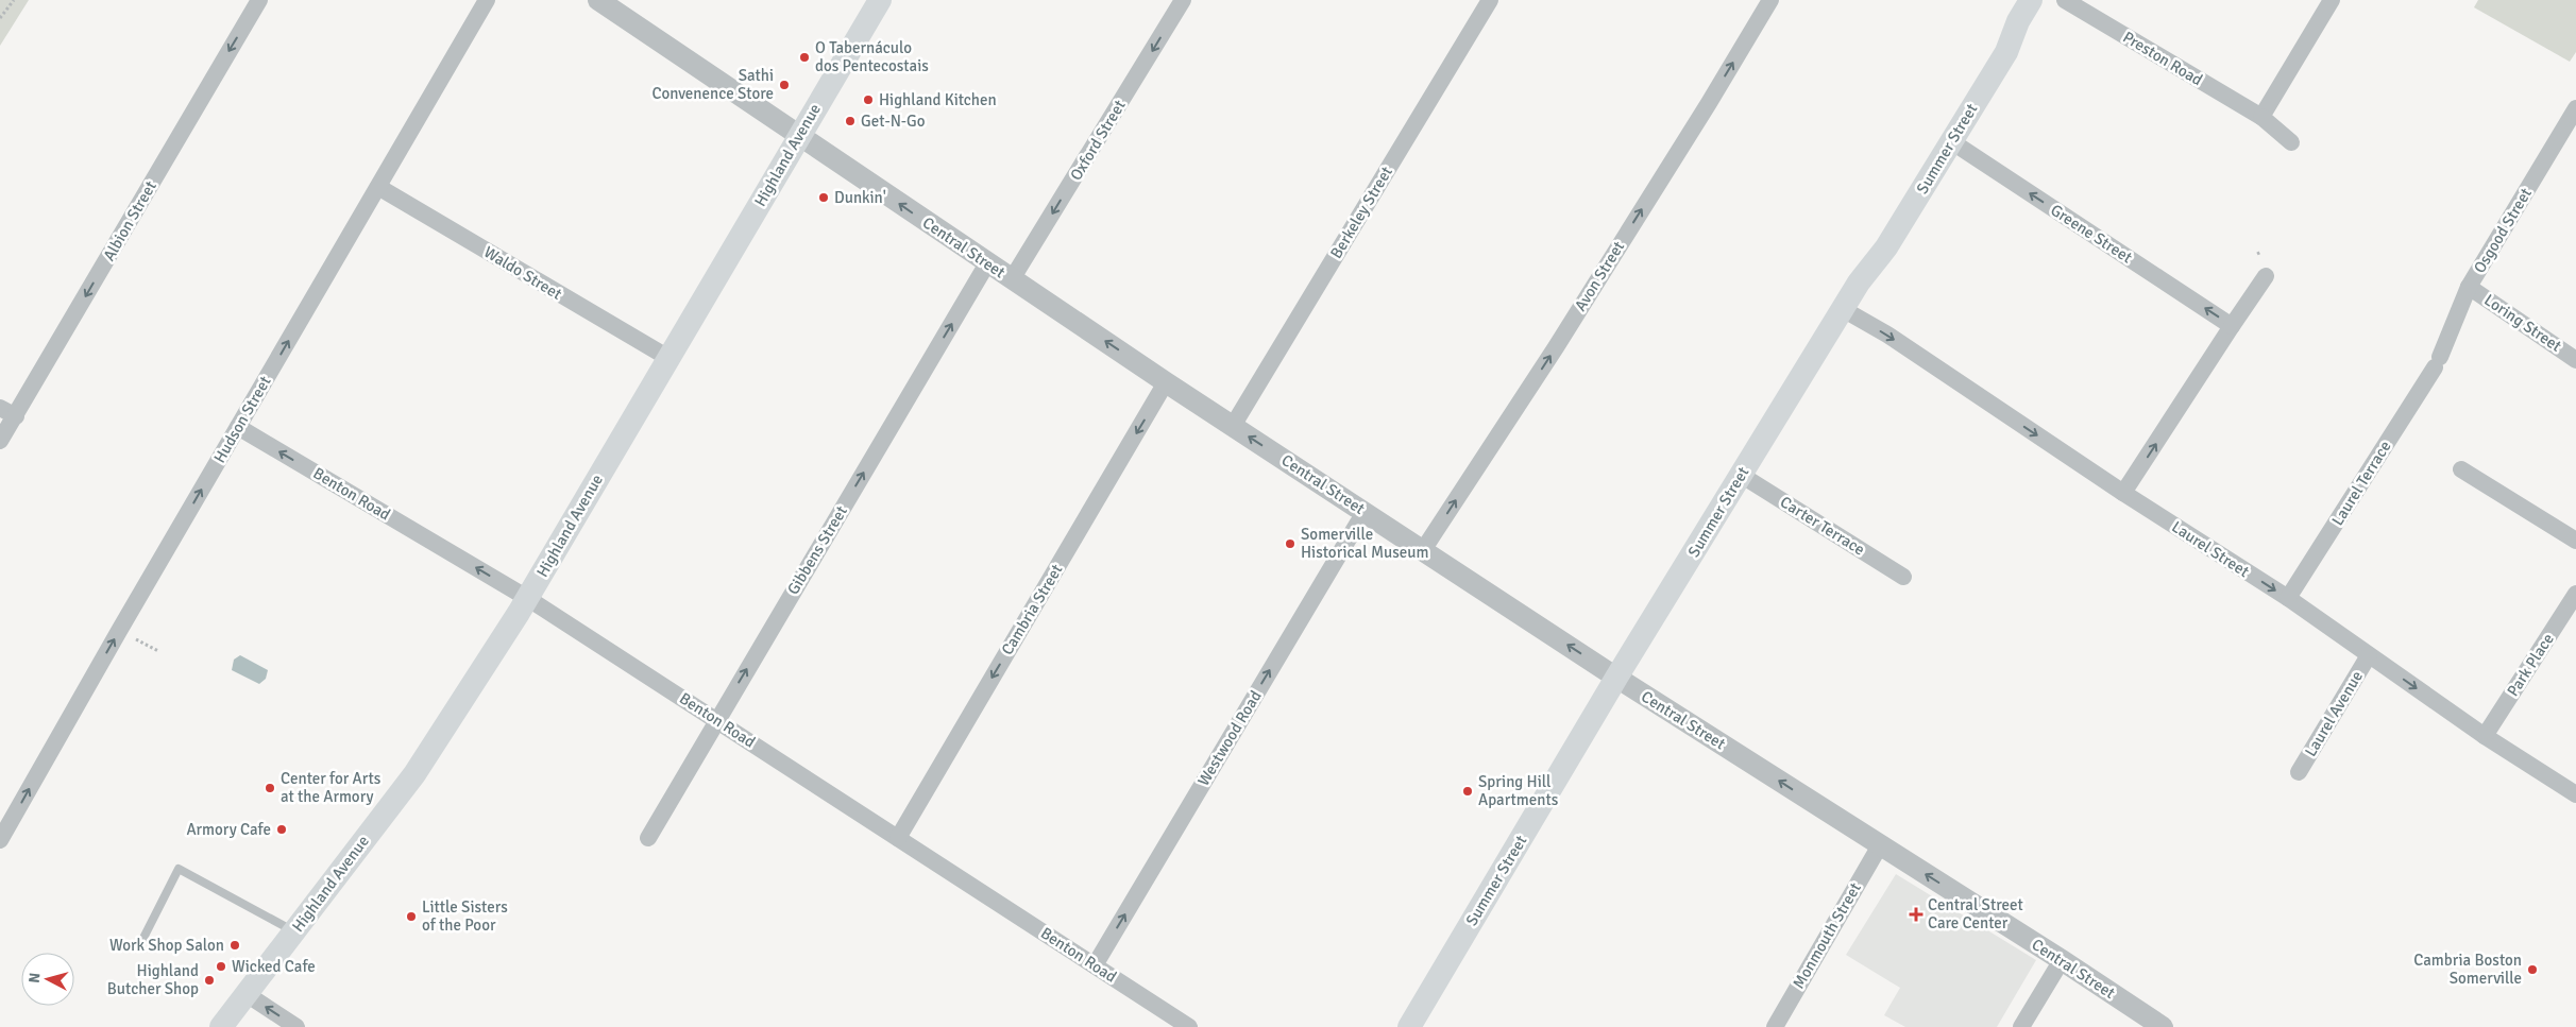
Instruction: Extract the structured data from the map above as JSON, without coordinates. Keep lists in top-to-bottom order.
{
  "streets": {
    "main road": ["Summer Street", "Highland Avenue"],
    "street": [
      "Preston Road",
      "Oxford Street",
      "Berkeley Street",
      "Albion Street",
      "Osgood Street",
      "Greene Street",
      "Central Street",
      "Waldo Street",
      "Avon Street",
      "Loring Street",
      "Hudson Street",
      "Laurel Terrace",
      "Benton Road",
      "Carter Terrace",
      "Laurel Street",
      "Gibbens Street",
      "Cambria Street",
      "Park Place",
      "Laurel Avenue",
      "Westwood Road",
      "Monmouth Street"
    ]
  },
  "crossings": [
    ["Oxford Street", "Central Street"],
    ["Summer Street", "Greene Street"],
    ["Summer Street", "Central Street"],
    ["Summer Street", "Carter Terrace"],
    ["Summer Street", "Laurel Street"],
    ["Highland Avenue", "Central Street"],
    ["Highland Avenue", "Waldo Street"],
    ["Highland Avenue", "Benton Road"],
    ["Berkeley Street", "Central Street"],
    ["Osgood Street", "Loring Street"],
    ["Osgood Street", "Laurel Terrace"],
    ["Central Street", "Avon Street"],
    ["Central Street", "Gibbens Street"],
    ["Central Street", "Cambria Street"],
    ["Central Street", "Westwood Road"],
    ["Central Street", "Monmouth Street"],
    ["Waldo Street", "Hudson Street"],
    ["Hudson Street", "Benton Road"],
    ["Laurel Terrace", "Laurel Street"],
    ["Benton Road", "Gibbens Street"],
    ["Benton Road", "Cambria Street"],
    ["Benton Road", "Westwood Road"],
    ["Laurel Street", "Park Place"],
    ["Laurel Street", "Laurel Avenue"]
  ],
  "one_way": [
    "Oxford Street",
    "Albion Street",
    "Greene Street",
    "Central Street",
    "Avon Street",
    "Hudson Street",
    "Laurel Street",
    "Gibbens Street",
    "Cambria Street",
    "Westwood Road"
  ],
  "places": {
    "other": [
      "O Tabernáculo dos Pentecostais",
      "Sathi Convenence Store",
      "Highland Kitchen",
      "Get-N-Go",
      "Dunkin'",
      "Somerville Historical Museum",
      "Center for Arts at the Armory",
      "Spring Hill Apartments",
      "Armory Cafe",
      "Little Sisters of the Poor",
      "Work Shop Salon",
      "Wicked Cafe",
      "Cambria Boston Somerville",
      "Highland Butcher Shop"
    ],
    "health": ["Central Street Care Center"]
  },
  "north": "left"
}
